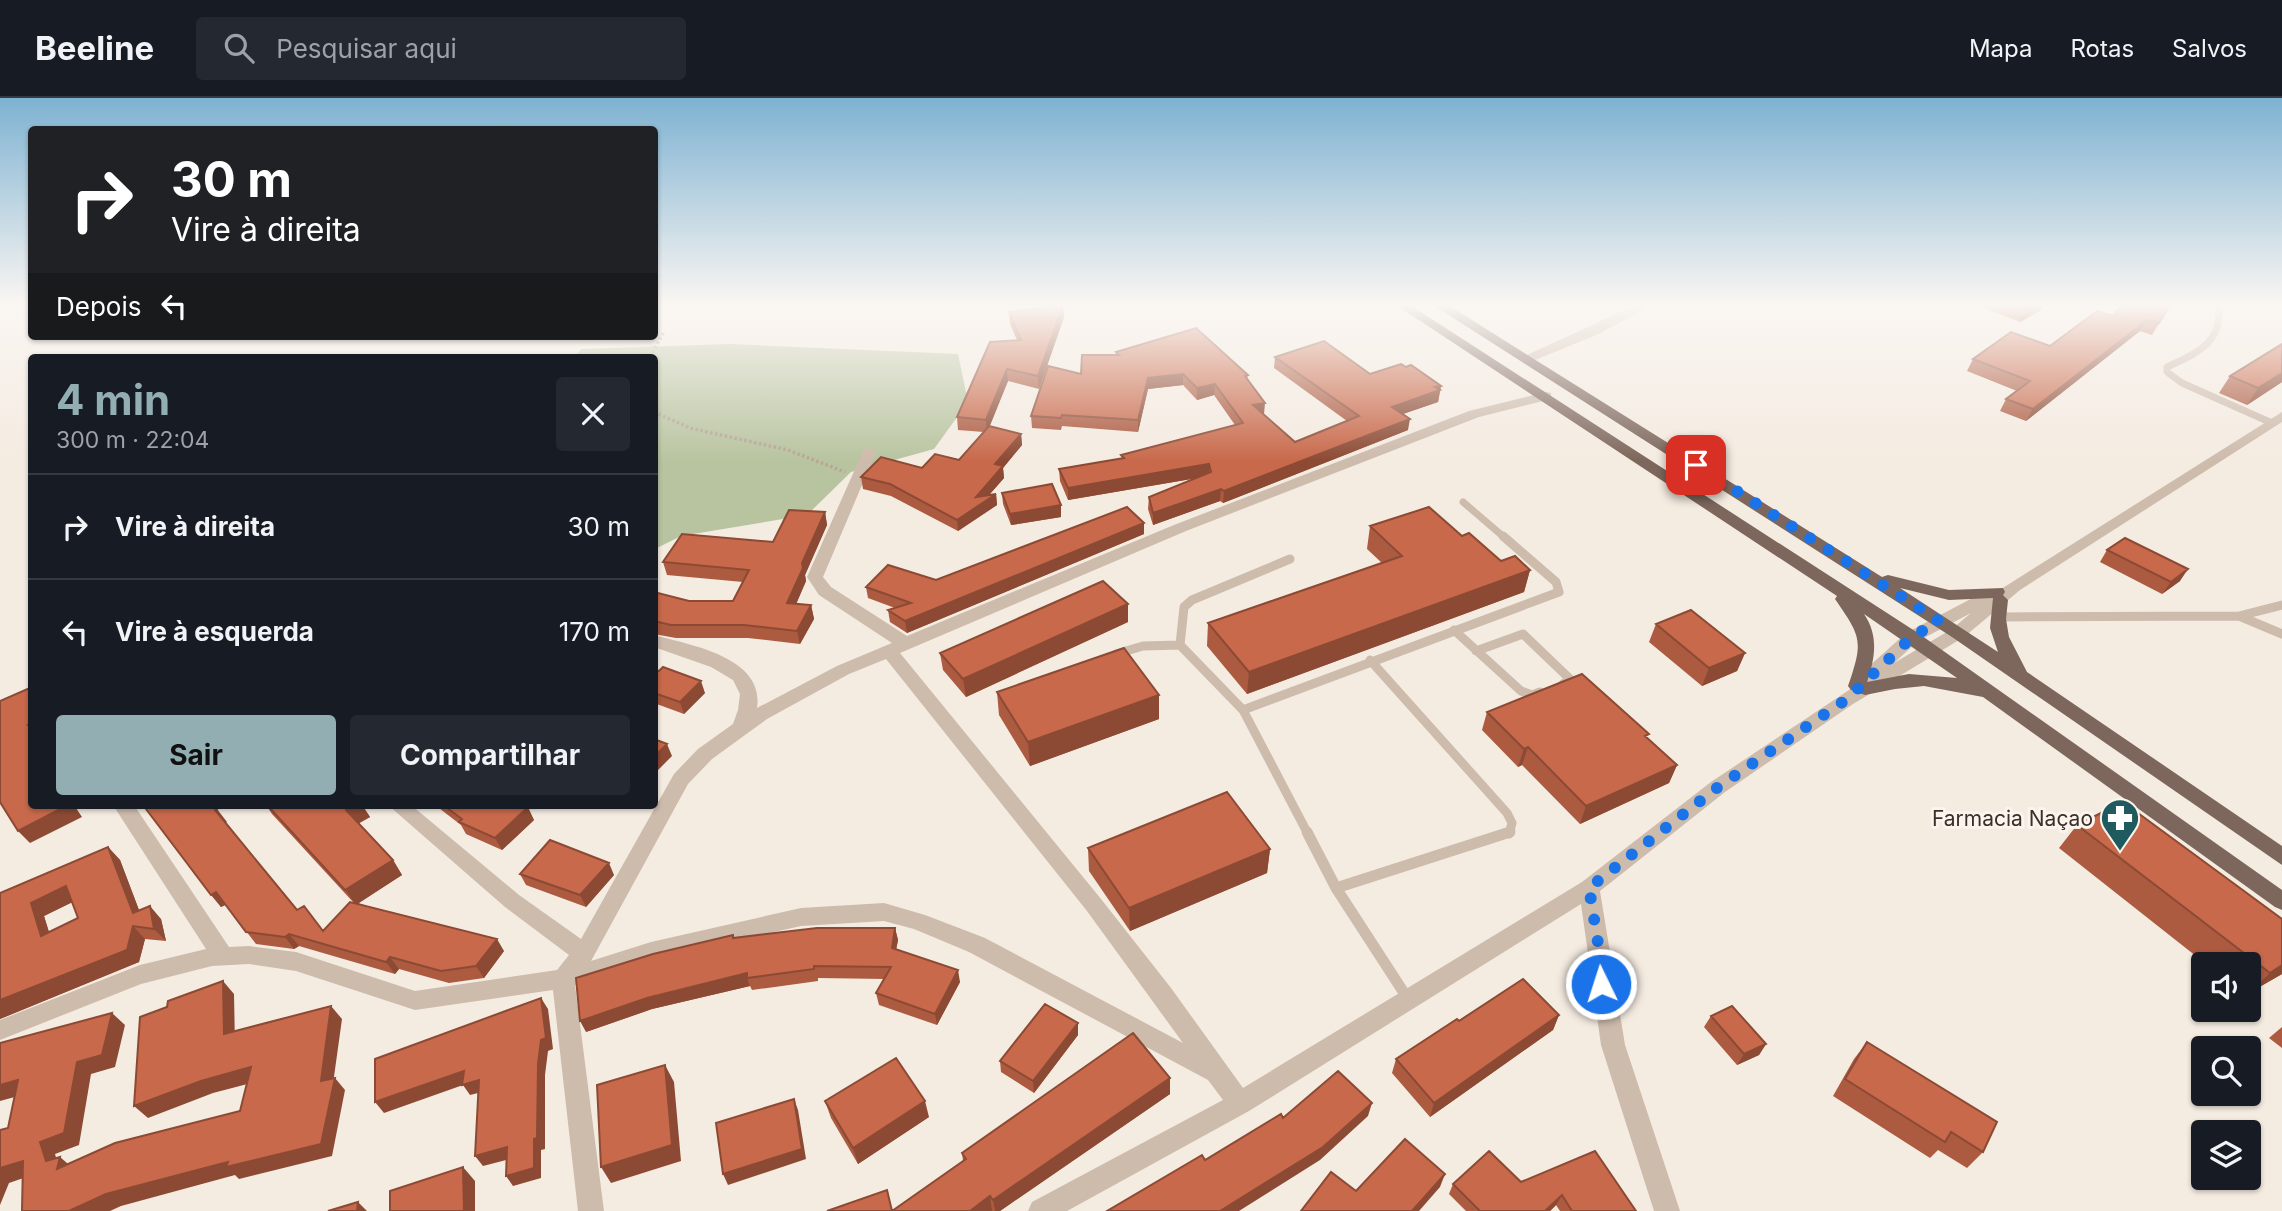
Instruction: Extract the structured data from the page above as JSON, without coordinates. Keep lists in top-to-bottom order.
{
  "places": {
    "pharmacy": ["Farmacia Naçao"]
  },
  "page": {
    "header": "Beeline",
    "search": "Pesquisar aqui",
    "nav": ["Mapa", "Rotas", "Salvos"],
    "turn": ["30 m", "Vire à direita"],
    "then": "Depois",
    "heading": ["4 min", "300 m · 22:04"],
    "list": [
      {
        "name": "Vire à direita",
        "value": "30 m"
      },
      {
        "name": "Vire à esquerda",
        "value": "170 m"
      }
    ],
    "buttons": ["Sair", "Compartilhar"]
  }
}
